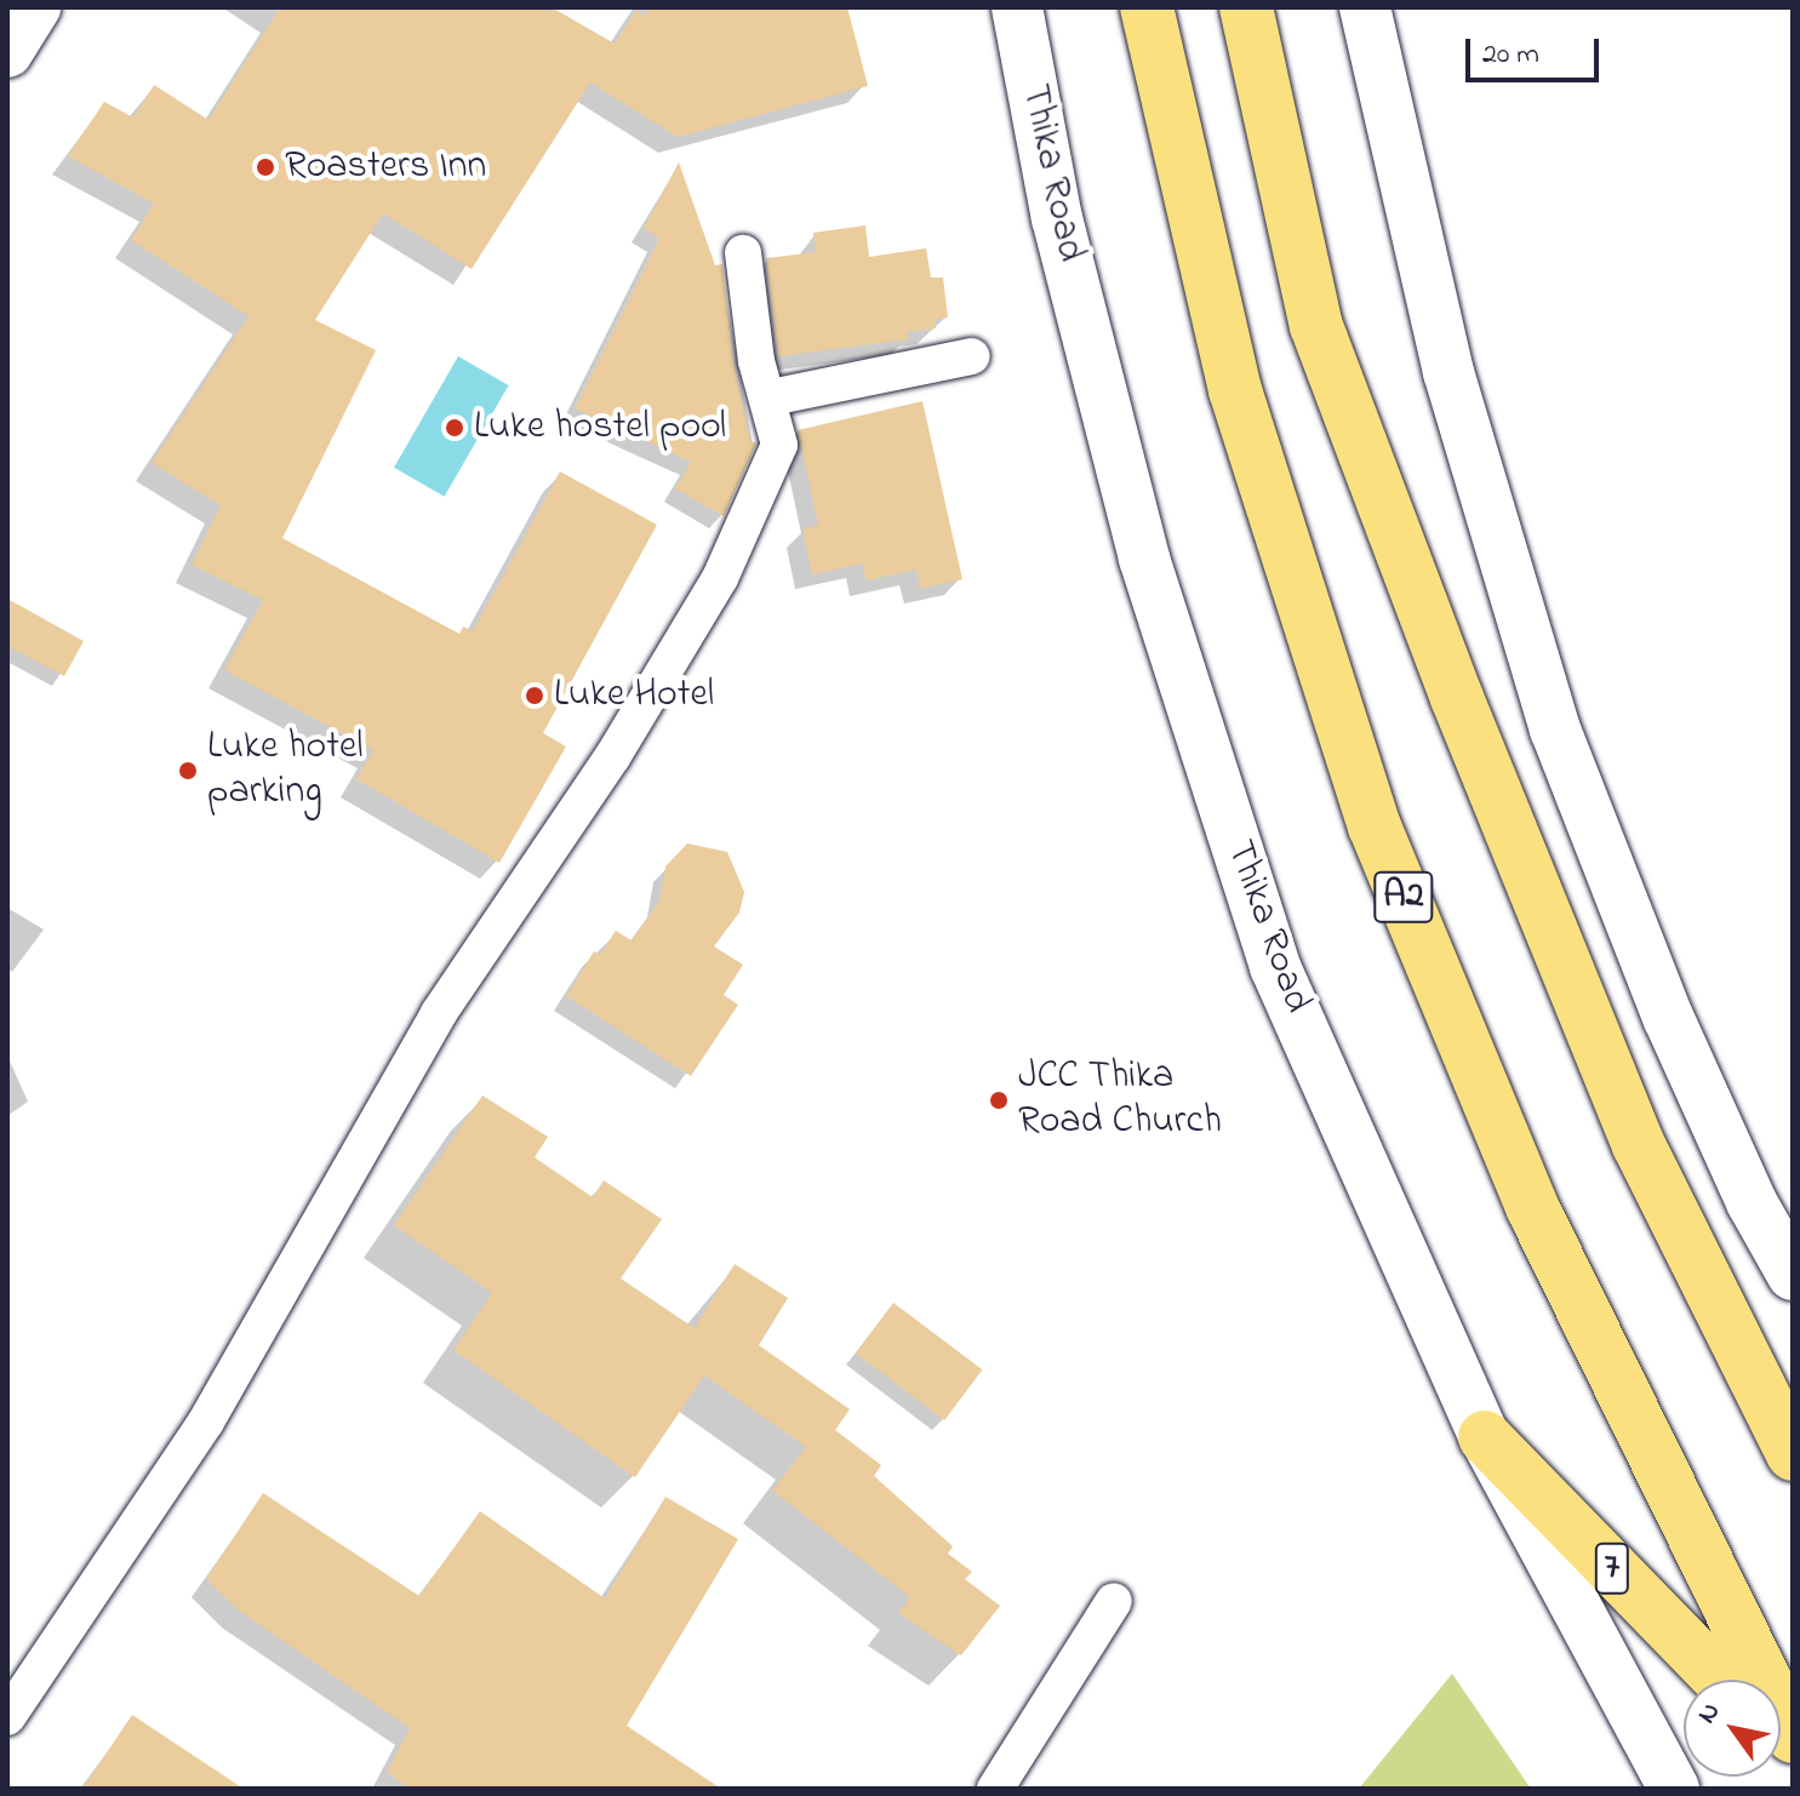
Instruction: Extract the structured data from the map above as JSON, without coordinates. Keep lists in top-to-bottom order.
{
  "streets": {
    "highway": ["A2", "7"],
    "main road": ["Thika Road"]
  },
  "crossings": [
    ["Thika Road", "7"]
  ],
  "places": [
    "Roasters Inn",
    "Luke hostel pool",
    "Luke Hotel",
    "Luke hotel parking",
    "JCC Thika Road Church"
  ],
  "scale_bar": "20 m",
  "north": "top left"
}
